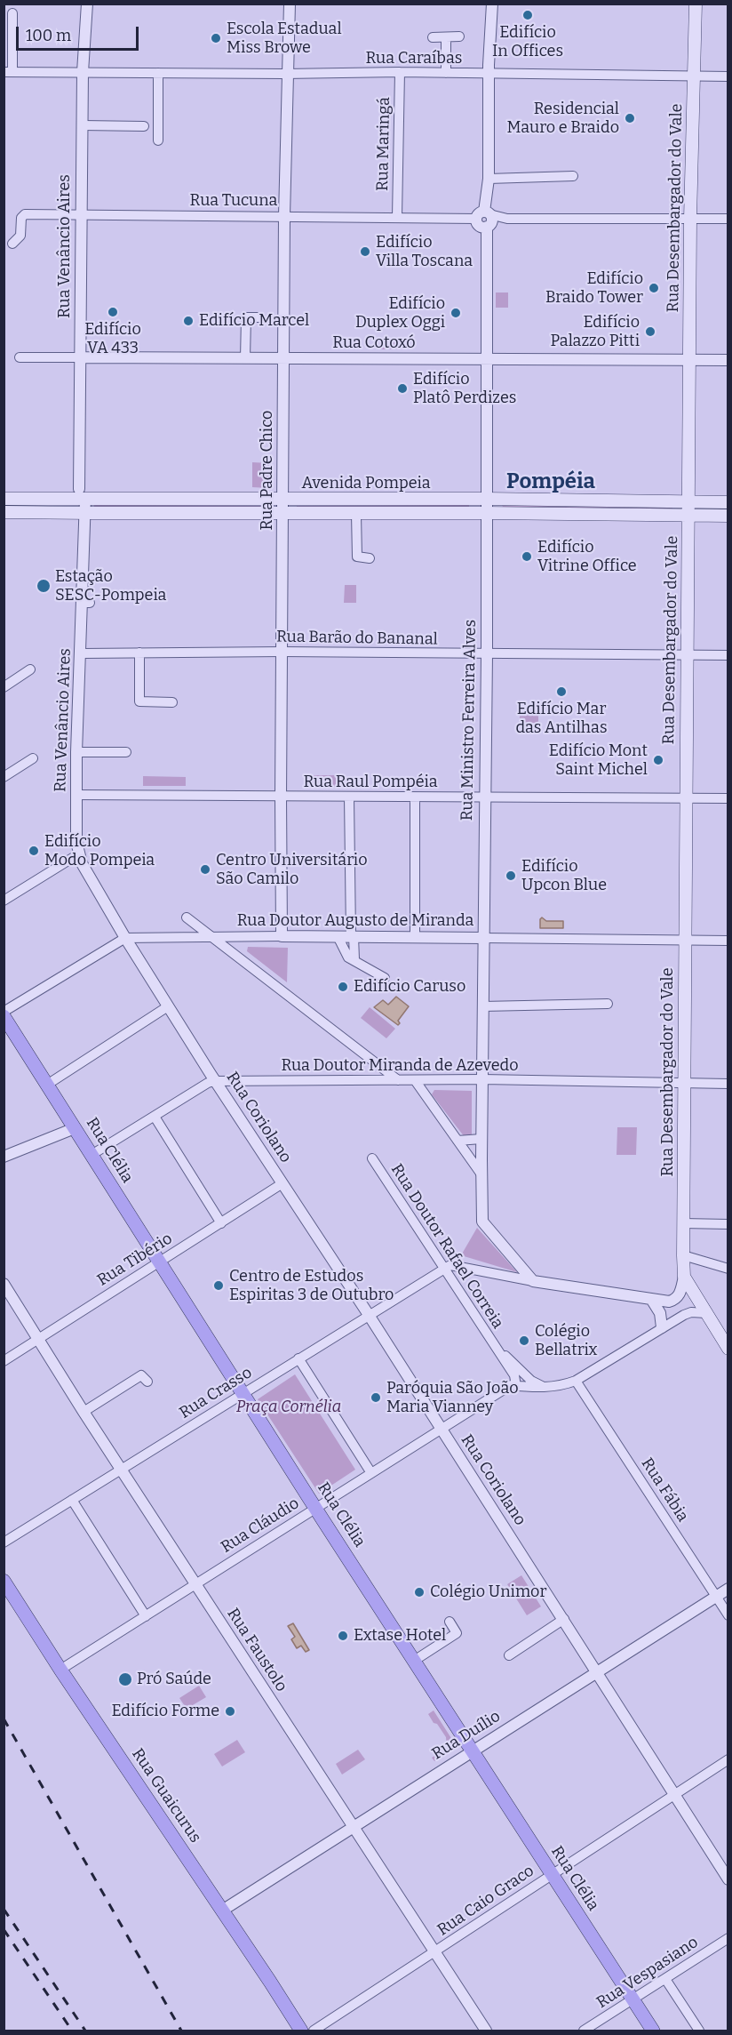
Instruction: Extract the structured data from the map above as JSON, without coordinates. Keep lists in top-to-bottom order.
{
  "streets": {
    "main road": [
      "Rua Desembargador do Vale",
      "Avenida Pompeia",
      "Rua Clélia",
      "Rua Guaicurus"
    ],
    "street": [
      "Rua Caraíbas",
      "Rua Maringá",
      "Rua Tucuna",
      "Rua Venâncio Aires",
      "Rua Cotoxó",
      "Rua Padre Chico",
      "Rua Barão do Bananal",
      "Rua Ministro Ferreira Alves",
      "Rua Raul Pompéia",
      "Rua Doutor Augusto de Miranda",
      "Rua Doutor Miranda de Azevedo",
      "Rua Coriolano",
      "Rua Doutor Rafael Correia",
      "Rua Tibério",
      "Rua Crasso",
      "Rua Fábia",
      "Rua Cláudio",
      "Rua Faustolo",
      "Rua Duílio",
      "Rua Caio Graco",
      "Rua Vespasiano"
    ]
  },
  "crossings": [
    ["Rua Caraíbas", "Rua Maringá"],
    ["Rua Caraíbas", "Rua Desembargador do Vale"],
    ["Rua Caraíbas", "Rua Venâncio Aires"],
    ["Rua Caraíbas", "Rua Padre Chico"],
    ["Rua Caraíbas", "Rua Ministro Ferreira Alves"],
    ["Rua Maringá", "Rua Tucuna"],
    ["Rua Tucuna", "Rua Desembargador do Vale"],
    ["Rua Tucuna", "Rua Venâncio Aires"],
    ["Rua Tucuna", "Rua Padre Chico"],
    ["Rua Tucuna", "Rua Ministro Ferreira Alves"],
    ["Rua Desembargador do Vale", "Rua Cotoxó"],
    ["Rua Desembargador do Vale", "Avenida Pompeia"],
    ["Rua Desembargador do Vale", "Rua Barão do Bananal"],
    ["Rua Desembargador do Vale", "Rua Raul Pompéia"],
    ["Rua Desembargador do Vale", "Rua Doutor Augusto de Miranda"],
    ["Rua Desembargador do Vale", "Rua Doutor Miranda de Azevedo"],
    ["Rua Venâncio Aires", "Rua Cotoxó"],
    ["Rua Venâncio Aires", "Avenida Pompeia"],
    ["Rua Venâncio Aires", "Rua Barão do Bananal"],
    ["Rua Venâncio Aires", "Rua Raul Pompéia"],
    ["Rua Venâncio Aires", "Rua Coriolano"],
    ["Rua Cotoxó", "Rua Padre Chico"],
    ["Rua Cotoxó", "Rua Ministro Ferreira Alves"],
    ["Rua Padre Chico", "Avenida Pompeia"],
    ["Rua Padre Chico", "Rua Barão do Bananal"],
    ["Rua Padre Chico", "Rua Raul Pompéia"],
    ["Rua Padre Chico", "Rua Doutor Augusto de Miranda"],
    ["Avenida Pompeia", "Rua Ministro Ferreira Alves"],
    ["Rua Barão do Bananal", "Rua Ministro Ferreira Alves"],
    ["Rua Ministro Ferreira Alves", "Rua Raul Pompéia"],
    ["Rua Ministro Ferreira Alves", "Rua Doutor Augusto de Miranda"],
    ["Rua Ministro Ferreira Alves", "Rua Doutor Miranda de Azevedo"],
    ["Rua Doutor Augusto de Miranda", "Rua Coriolano"],
    ["Rua Doutor Miranda de Azevedo", "Rua Coriolano"],
    ["Rua Doutor Miranda de Azevedo", "Rua Clélia"],
    ["Rua Coriolano", "Rua Tibério"],
    ["Rua Coriolano", "Rua Crasso"],
    ["Rua Coriolano", "Rua Cláudio"],
    ["Rua Coriolano", "Rua Duílio"],
    ["Rua Coriolano", "Rua Caio Graco"],
    ["Rua Clélia", "Rua Tibério"],
    ["Rua Clélia", "Rua Crasso"],
    ["Rua Clélia", "Rua Cláudio"],
    ["Rua Clélia", "Rua Duílio"],
    ["Rua Clélia", "Rua Caio Graco"],
    ["Rua Clélia", "Rua Vespasiano"],
    ["Rua Doutor Rafael Correia", "Rua Crasso"],
    ["Rua Doutor Rafael Correia", "Rua Cláudio"],
    ["Rua Tibério", "Rua Faustolo"],
    ["Rua Crasso", "Rua Faustolo"],
    ["Rua Fábia", "Rua Cláudio"],
    ["Rua Fábia", "Rua Duílio"],
    ["Rua Cláudio", "Rua Faustolo"],
    ["Rua Cláudio", "Rua Guaicurus"],
    ["Rua Faustolo", "Rua Duílio"],
    ["Rua Faustolo", "Rua Caio Graco"],
    ["Rua Duílio", "Rua Guaicurus"]
  ],
  "districts": ["Pompéia"],
  "parks": ["Praça Cornélia"],
  "places": [
    "Edifício In Offices",
    "Escola Estadual Miss Browe",
    "Residencial Mauro e Braido",
    "Edifício Villa Toscana",
    "Edifício Braido Tower",
    "Edifício VA 433",
    "Edifício Duplex Oggi",
    "Edifício Marcel",
    "Edifício Palazzo Pitti",
    "Edifício Platô Perdizes",
    "Edifício Vitrine Office",
    "Estação SESC-Pompeia",
    "Edifício Mar das Antilhas",
    "Edifício Mont Saint Michel",
    "Edifício Modo Pompeia",
    "Centro Universitário São Camilo",
    "Edifício Upcon Blue",
    "Edifício Caruso",
    "Centro de Estudos Espiritas 3 de Outubro",
    "Colégio Bellatrix",
    "Paróquia São João Maria Vianney",
    "Colégio Unimor",
    "Extase Hotel",
    "Pró Saúde",
    "Edifício Forme"
  ],
  "scale_bar": "100 m"
}
